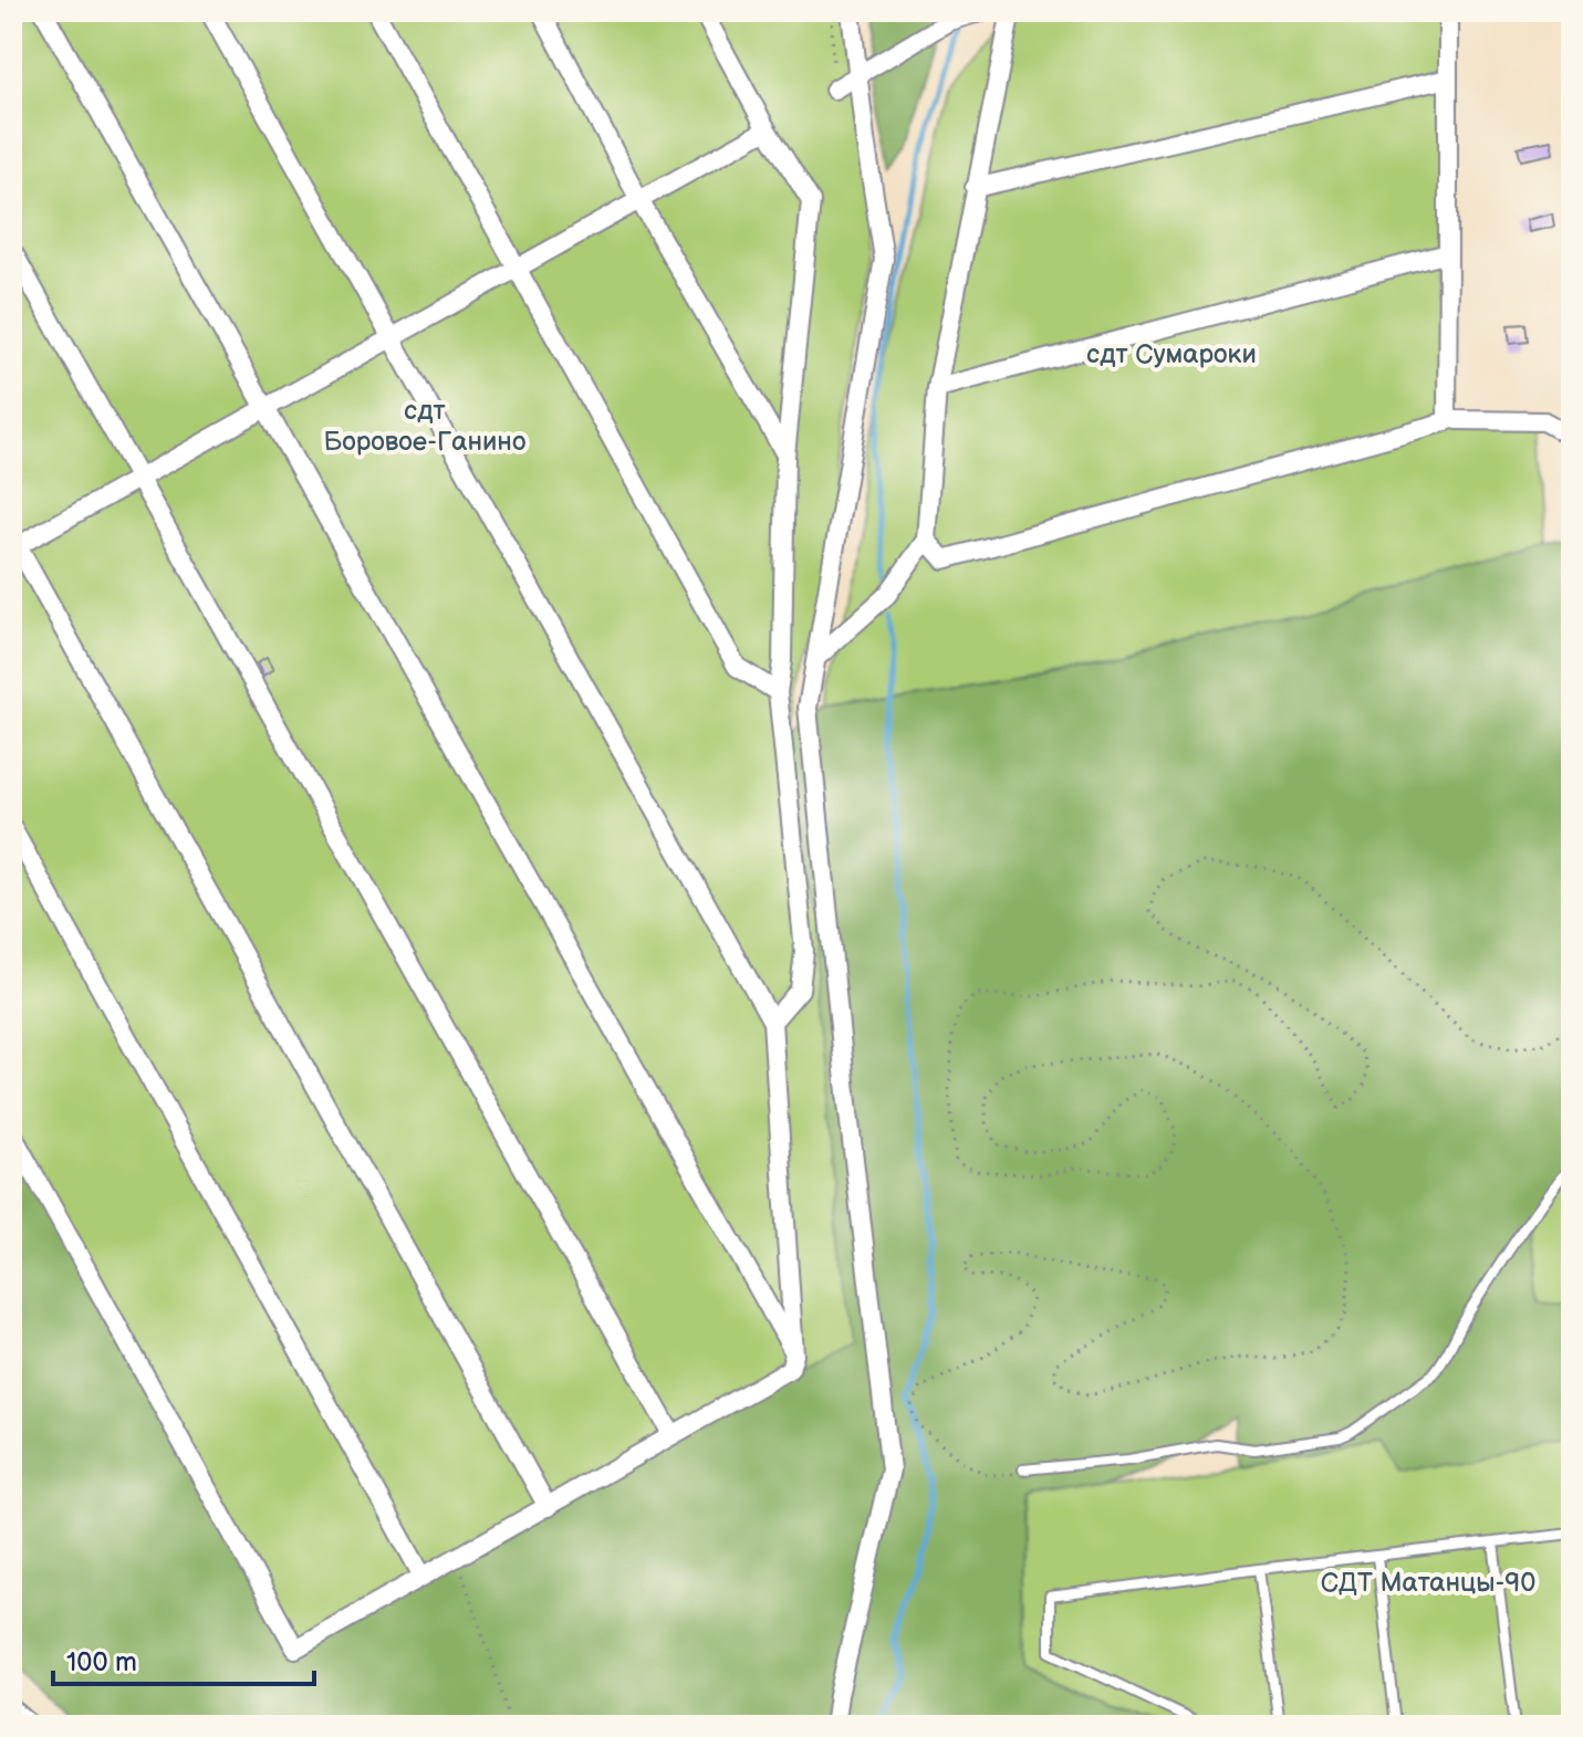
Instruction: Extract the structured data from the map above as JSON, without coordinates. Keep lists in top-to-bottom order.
{
  "parks": ["сдт Сумароки", "сдт Боровое-Ганино", "СДТ Матанцы-90"],
  "scale_bar": "100 m"
}
